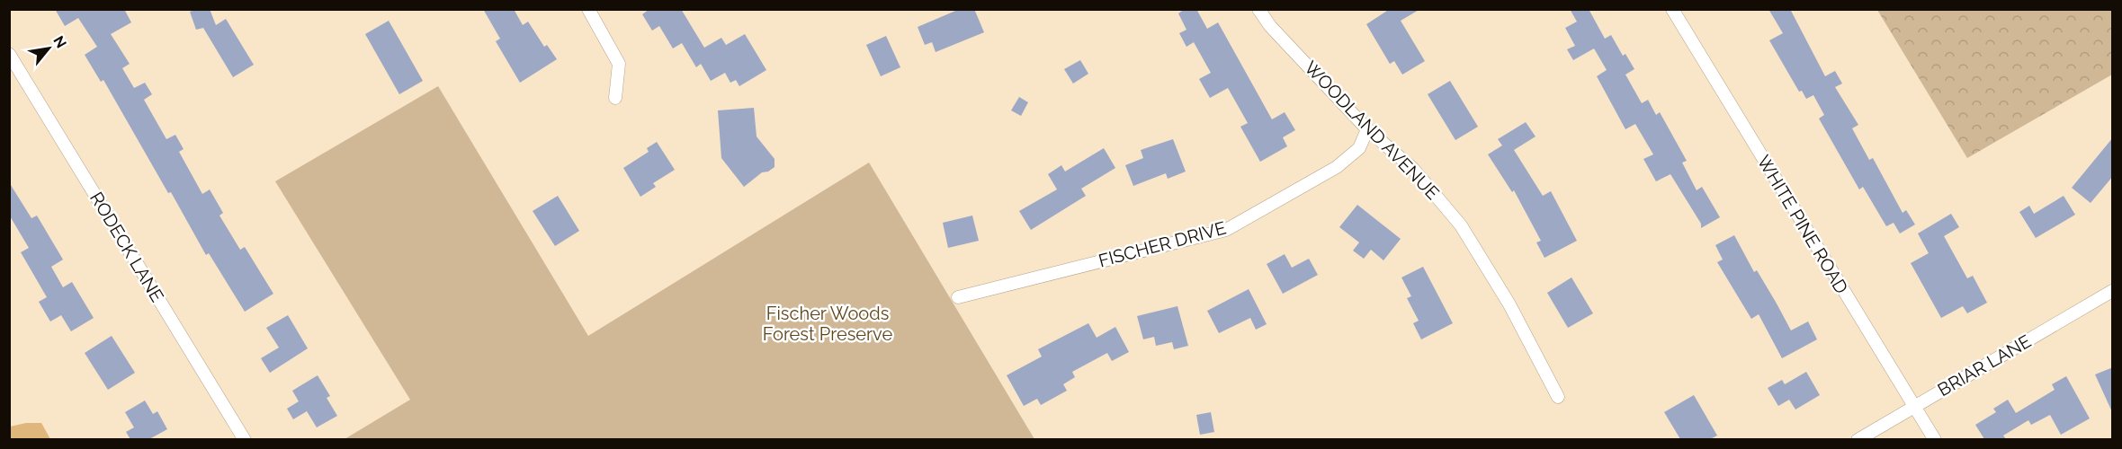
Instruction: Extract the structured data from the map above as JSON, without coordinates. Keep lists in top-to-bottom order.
{
  "streets": {
    "street": [
      "WOODLAND AVENUE",
      "WHITE PINE ROAD",
      "FISCHER DRIVE",
      "RODECK LANE",
      "BRIAR LANE"
    ]
  },
  "crossings": [
    ["WOODLAND AVENUE", "FISCHER DRIVE"],
    ["WHITE PINE ROAD", "BRIAR LANE"]
  ],
  "parks": ["Fischer Woods Forest Preserve"],
  "north": "top right"
}
